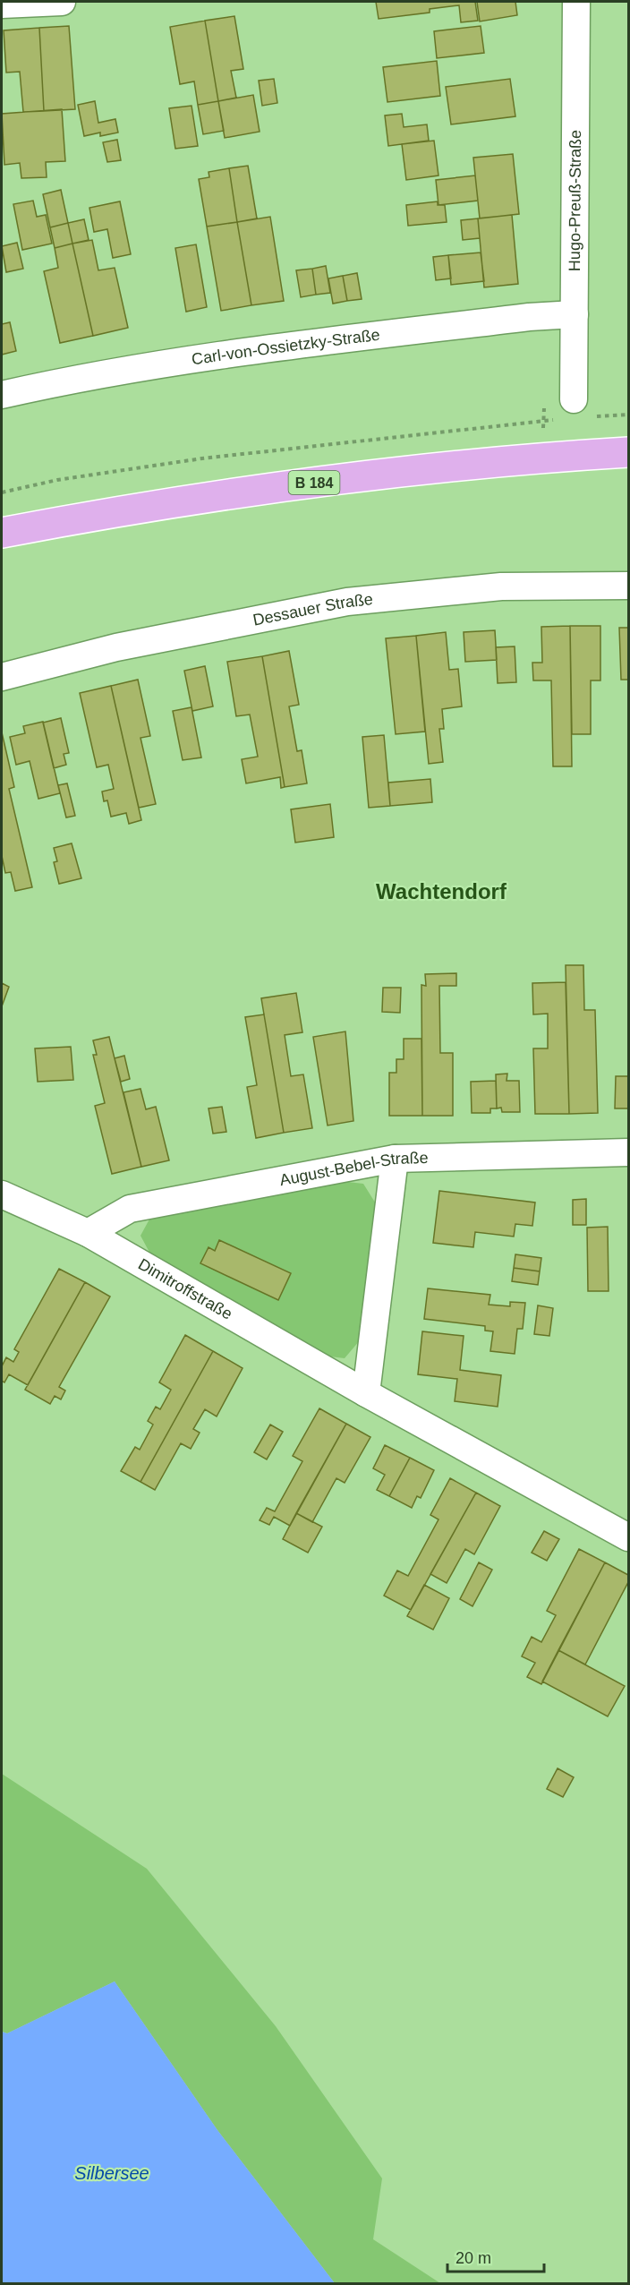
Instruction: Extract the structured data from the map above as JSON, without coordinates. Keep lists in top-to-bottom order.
{
  "streets": {
    "main road": ["B 184"],
    "street": [
      "Hugo-Preuß-Straße",
      "Carl-von-Ossietzky-Straße",
      "Dessauer Straße",
      "August-Bebel-Straße",
      "Dimitroffstraße"
    ]
  },
  "crossings": [
    ["Hugo-Preuß-Straße", "Carl-von-Ossietzky-Straße"],
    ["August-Bebel-Straße", "Dimitroffstraße"]
  ],
  "districts": ["Wachtendorf"],
  "water": ["Silbersee"],
  "scale_bar": "20 m"
}
